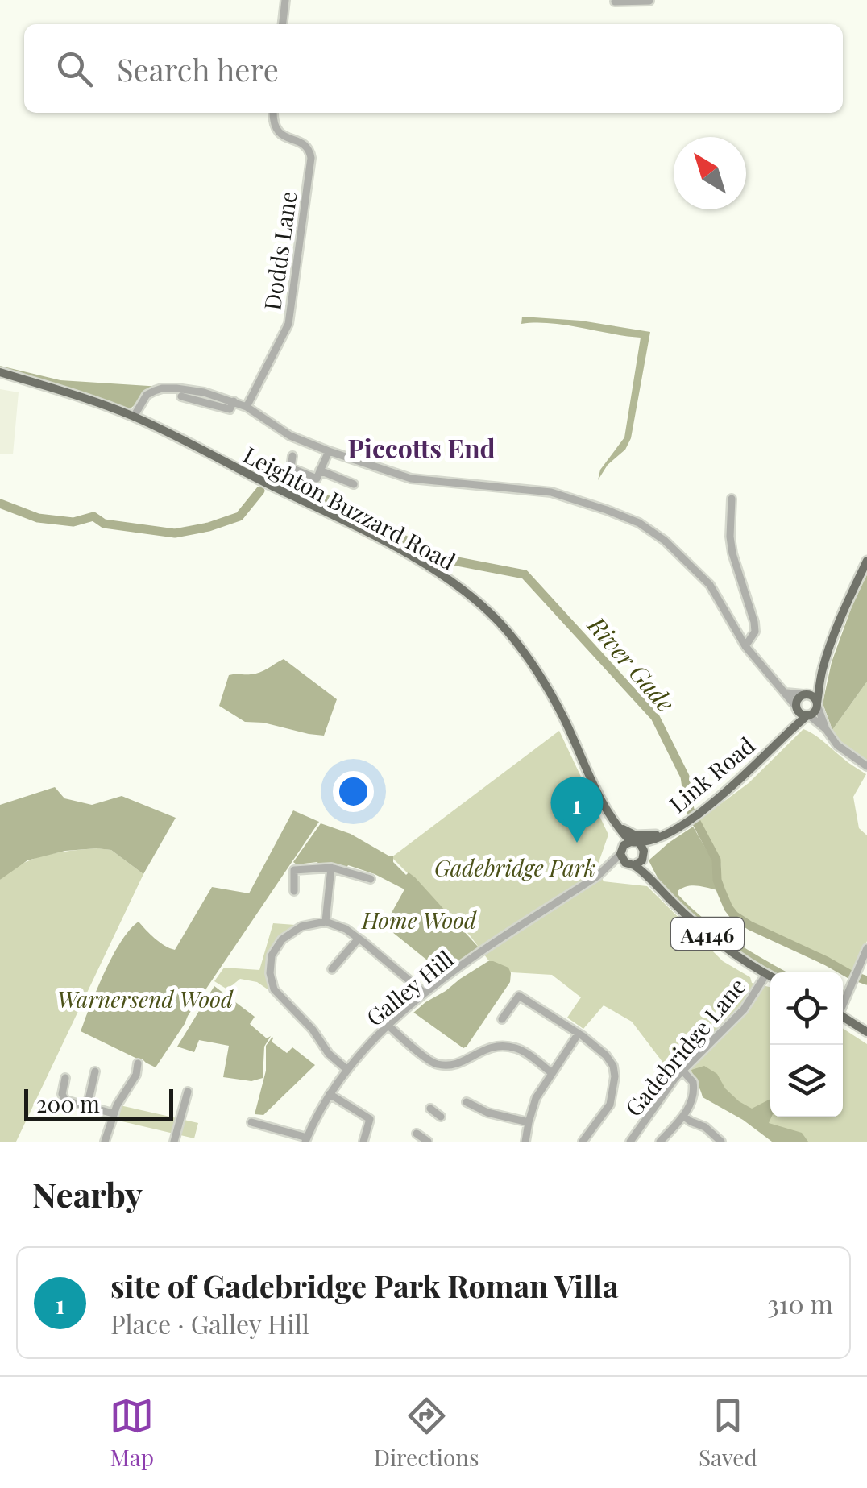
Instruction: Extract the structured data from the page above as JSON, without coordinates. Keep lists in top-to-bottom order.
{
  "streets": {
    "main road": ["Leighton Buzzard Road", "Link Road", "A4146"],
    "street": ["Dodds Lane", "Galley Hill", "Gadebridge Lane"]
  },
  "crossings": [
    ["Leighton Buzzard Road", "Link Road"],
    ["Leighton Buzzard Road", "A4146"],
    ["Leighton Buzzard Road", "Galley Hill"],
    ["Link Road", "A4146"],
    ["Link Road", "Galley Hill"],
    ["A4146", "Galley Hill"],
    ["A4146", "Gadebridge Lane"]
  ],
  "districts": ["Piccotts End"],
  "water": ["River Gade"],
  "parks": ["Gadebridge Park", "Home Wood", "Warnersend Wood"],
  "scale_bar": "200 m",
  "north": "top left",
  "page": {
    "search": "Search here",
    "pins": "1",
    "scale": "200 m",
    "heading": "Nearby",
    "list": [
      {
        "mark": "1",
        "name": "site of Gadebridge Park Roman Villa",
        "note": "Place · Galley Hill",
        "value": "310 m"
      }
    ],
    "nav": ["Map", "Directions", "Saved"]
  }
}
